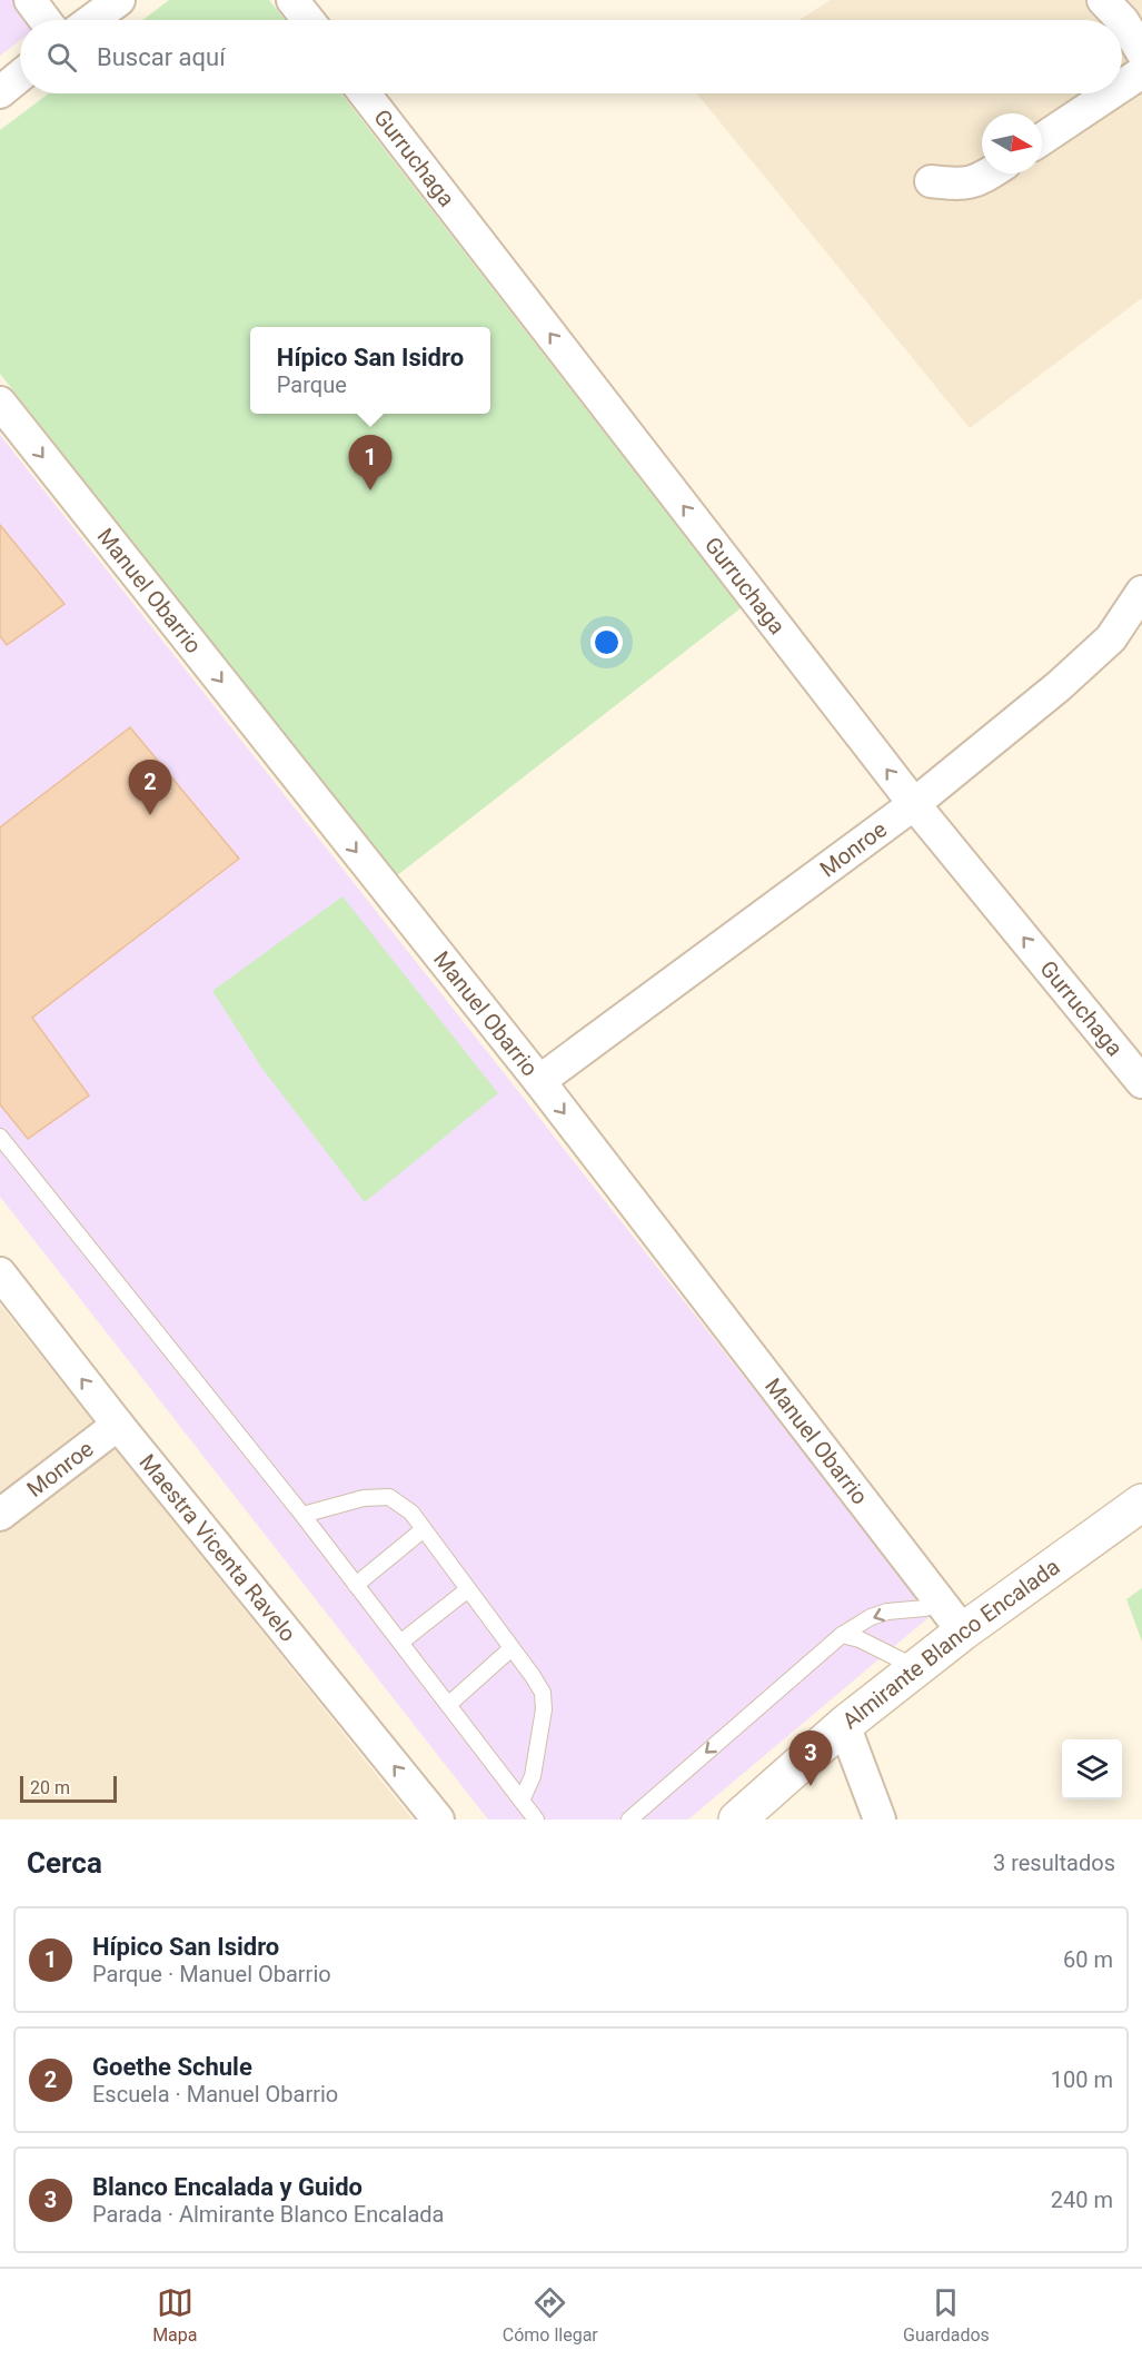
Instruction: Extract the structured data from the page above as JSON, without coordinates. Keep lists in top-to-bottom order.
{
  "streets": {
    "street": [
      "Gurruchaga",
      "Manuel Obarrio",
      "Monroe",
      "Maestra Vicenta Ravelo",
      "Almirante Blanco Encalada"
    ]
  },
  "crossings": [
    ["Gurruchaga", "Monroe"],
    ["Manuel Obarrio", "Monroe"],
    ["Manuel Obarrio", "Almirante Blanco Encalada"],
    ["Monroe", "Maestra Vicenta Ravelo"]
  ],
  "one_way": ["Gurruchaga", "Manuel Obarrio", "Maestra Vicenta Ravelo"],
  "scale_bar": "20 m",
  "north": "right",
  "page": {
    "search": "Buscar aquí",
    "popup": ["Hípico San Isidro", "Parque"],
    "pins": ["1", "2", "3"],
    "scale": "20 m",
    "heading": ["Cerca", "3 resultados"],
    "list": [
      {
        "mark": "1",
        "name": "Hípico San Isidro",
        "note": "Parque · Manuel Obarrio",
        "value": "60 m"
      },
      {
        "mark": "2",
        "name": "Goethe Schule",
        "note": "Escuela · Manuel Obarrio",
        "value": "100 m"
      },
      {
        "mark": "3",
        "name": "Blanco Encalada y Guido",
        "note": "Parada · Almirante Blanco Encalada",
        "value": "240 m"
      }
    ],
    "nav": ["Mapa", "Cómo llegar", "Guardados"]
  }
}
